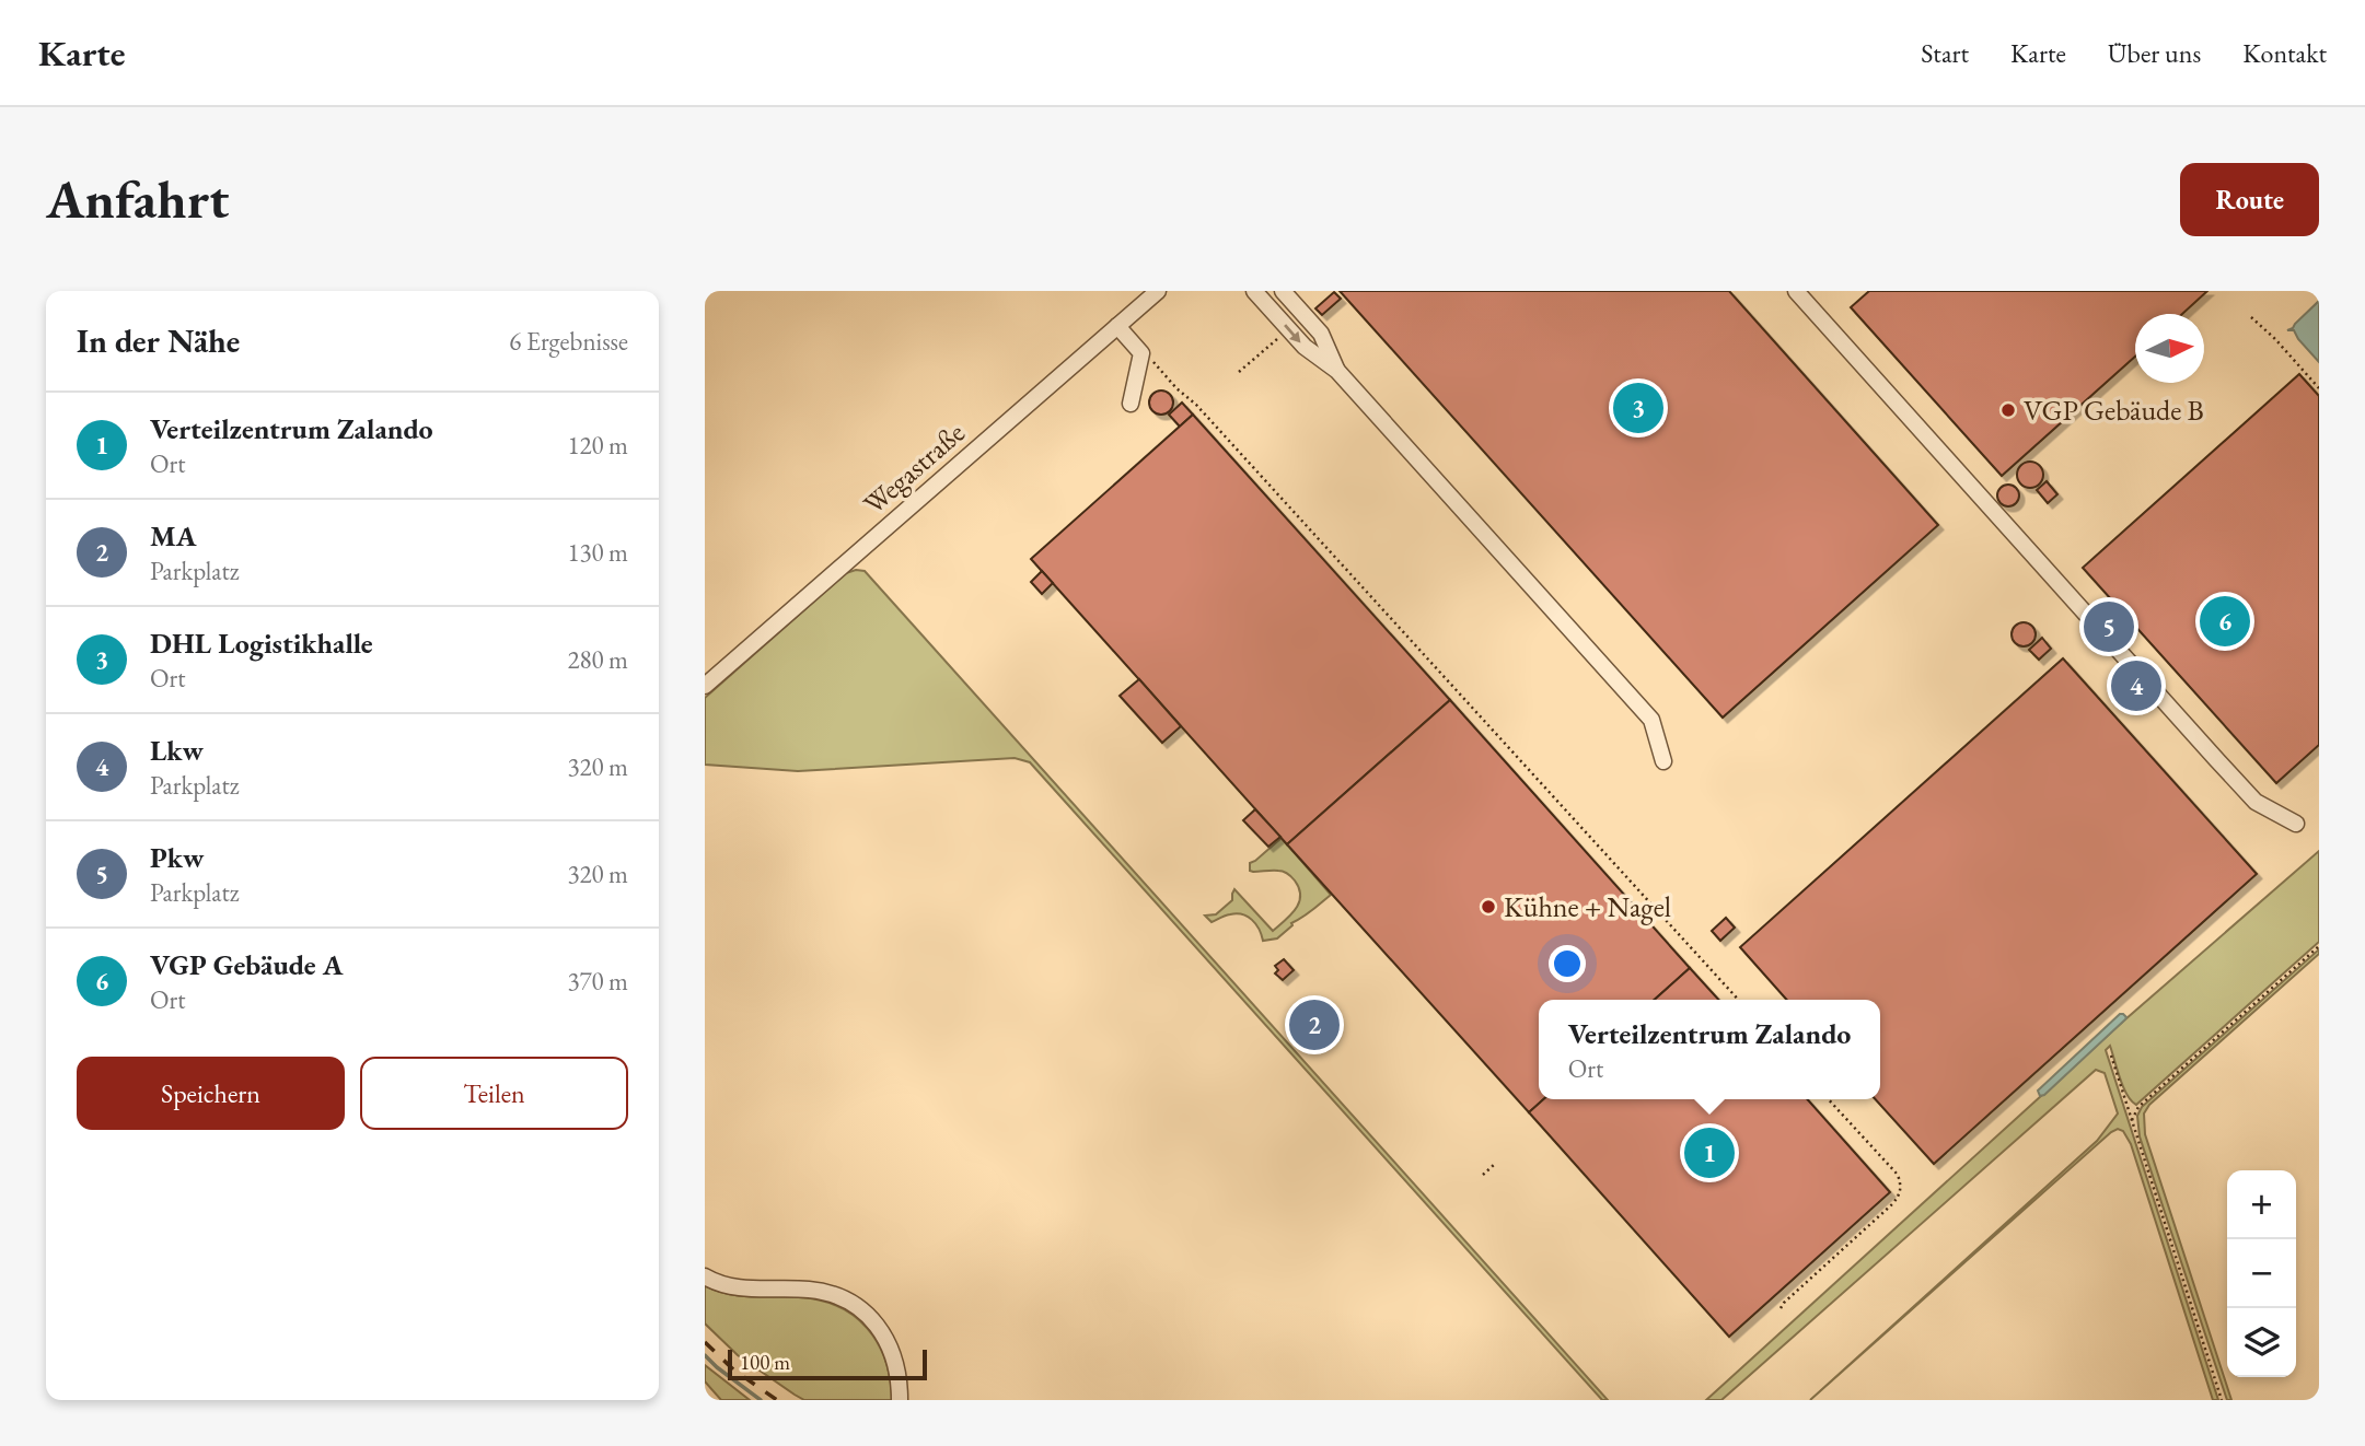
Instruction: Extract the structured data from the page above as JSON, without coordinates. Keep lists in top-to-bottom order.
{
  "streets": {
    "street": ["Wegastraße"]
  },
  "places": ["VGP Gebäude B", "Kühne + Nagel"],
  "scale_bar": "100 m",
  "north": "right",
  "page": {
    "header": "Karte",
    "nav": [
      "Start",
      "Karte",
      "Über uns",
      "Kontakt"
    ],
    "buttons": [
      "Route",
      ["Speichern", "Teilen"]
    ],
    "title": "Anfahrt",
    "heading": ["In der Nähe", "6 Ergebnisse"],
    "pins": [
      "3",
      "6",
      "5",
      "4",
      "2",
      "1"
    ],
    "list": [
      {
        "mark": "1",
        "name": "Verteilzentrum Zalando",
        "note": "Ort",
        "value": "120 m"
      },
      {
        "mark": "2",
        "name": "MA",
        "note": "Parkplatz",
        "value": "130 m"
      },
      {
        "mark": "3",
        "name": "DHL Logistikhalle",
        "note": "Ort",
        "value": "280 m"
      },
      {
        "mark": "4",
        "name": "Lkw",
        "note": "Parkplatz",
        "value": "320 m"
      },
      {
        "mark": "5",
        "name": "Pkw",
        "note": "Parkplatz",
        "value": "320 m"
      },
      {
        "mark": "6",
        "name": "VGP Gebäude A",
        "note": "Ort",
        "value": "370 m"
      }
    ],
    "popup": ["Verteilzentrum Zalando", "Ort"],
    "map_buttons": ["+", "−"],
    "scale": "100 m"
  }
}
